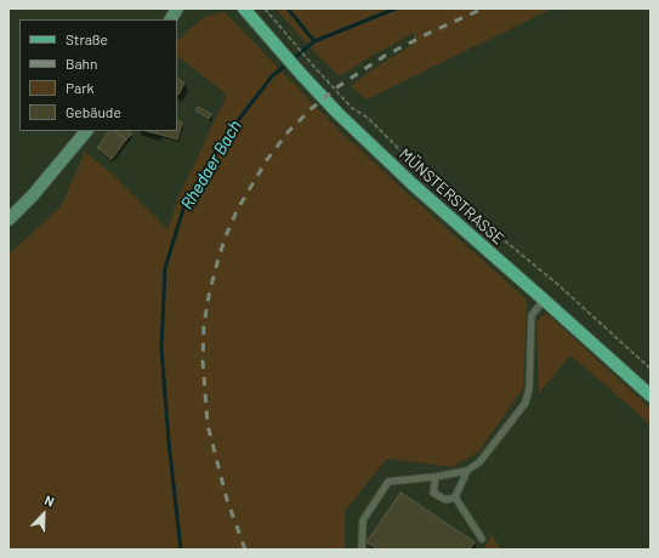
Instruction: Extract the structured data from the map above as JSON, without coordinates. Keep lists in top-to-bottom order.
{
  "streets": {
    "main road": ["MÜNSTERSTRASSE"]
  },
  "water": ["Rhedaer Bach"],
  "legend": [
    "Straße",
    "Bahn",
    "Park",
    "Gebäude"
  ],
  "north": "top right"
}
